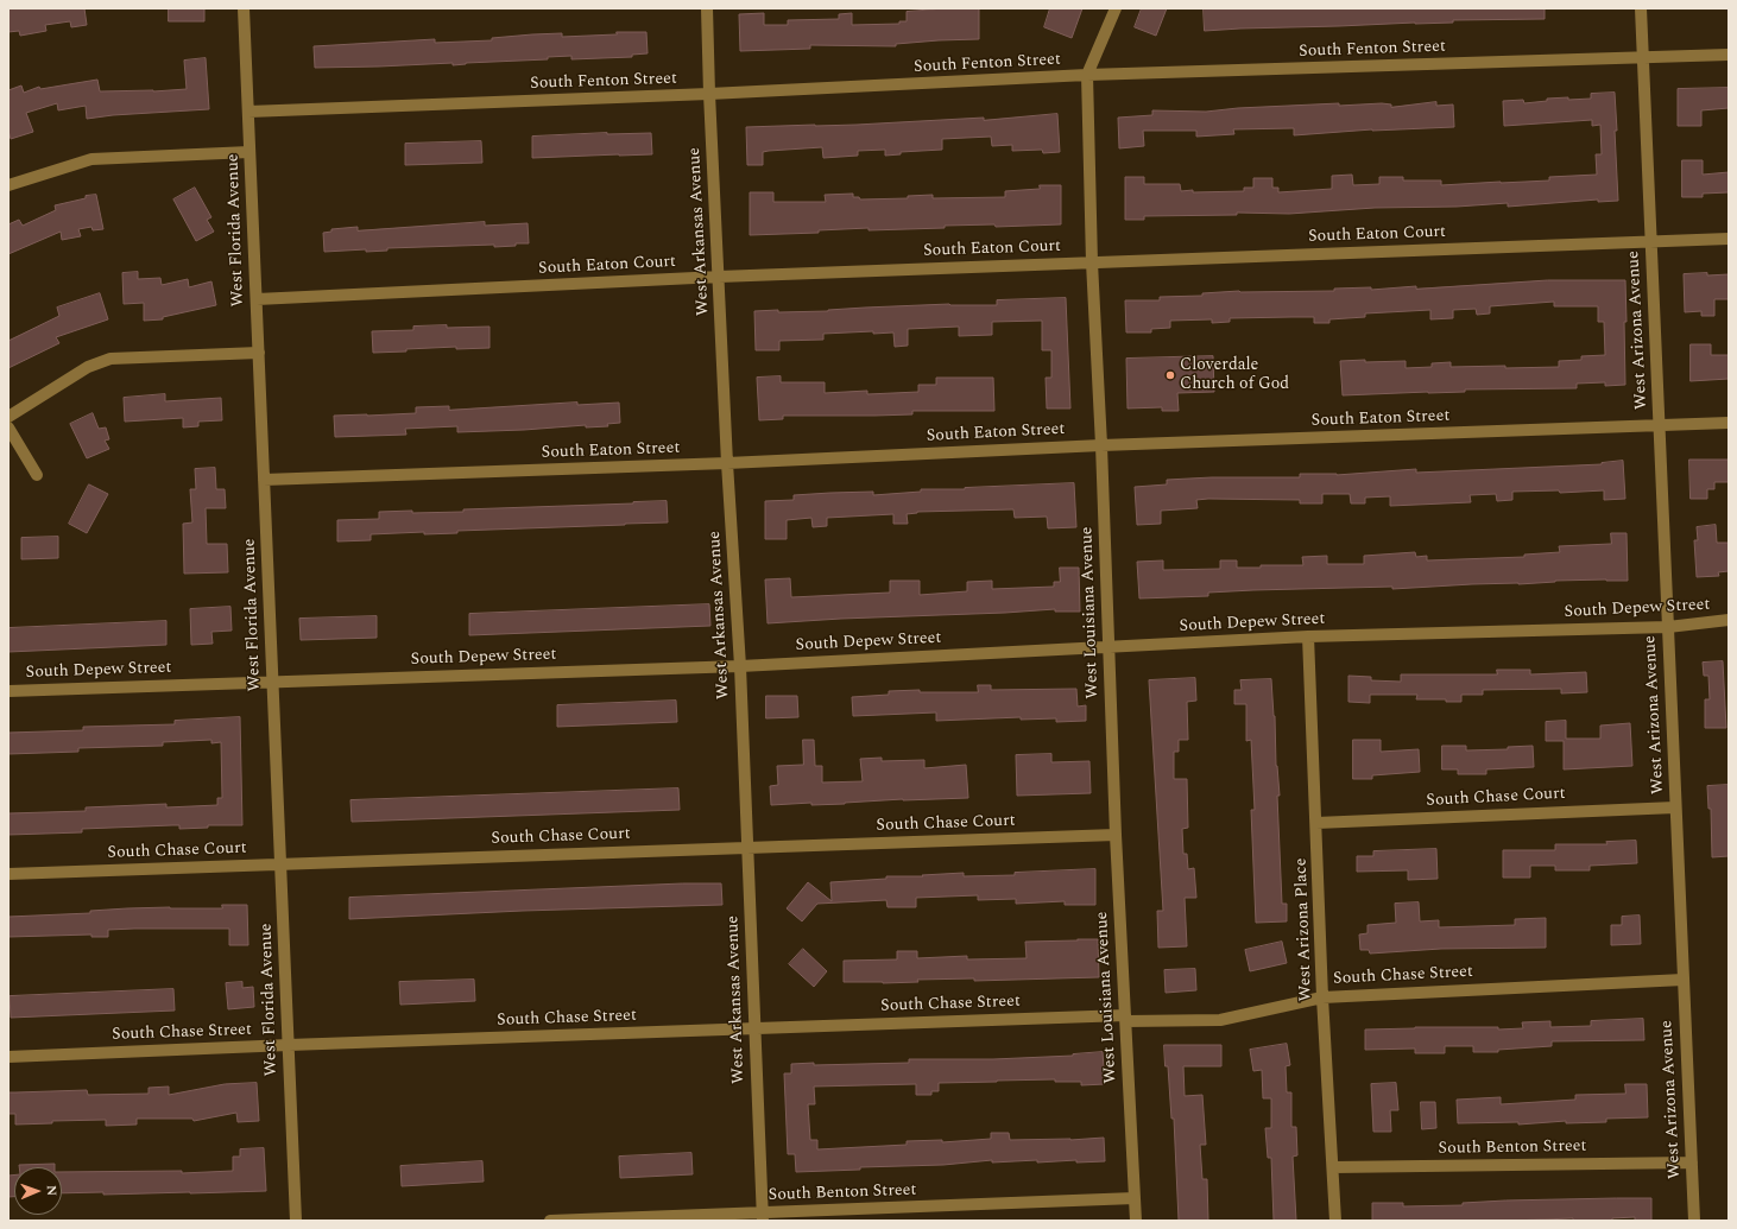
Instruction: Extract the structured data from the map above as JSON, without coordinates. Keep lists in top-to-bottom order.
{
  "streets": {
    "street": [
      "South Fenton Street",
      "West Florida Avenue",
      "West Arkansas Avenue",
      "South Eaton Court",
      "West Arizona Avenue",
      "South Eaton Street",
      "South Depew Street",
      "West Louisiana Avenue",
      "South Chase Court",
      "West Arizona Place",
      "South Chase Street",
      "South Benton Street"
    ]
  },
  "crossings": [
    ["South Fenton Street", "West Florida Avenue"],
    ["South Fenton Street", "West Arkansas Avenue"],
    ["South Fenton Street", "West Arizona Avenue"],
    ["South Fenton Street", "West Louisiana Avenue"],
    ["West Florida Avenue", "South Eaton Court"],
    ["West Florida Avenue", "South Eaton Street"],
    ["West Florida Avenue", "South Depew Street"],
    ["West Florida Avenue", "South Chase Court"],
    ["West Florida Avenue", "South Chase Street"],
    ["West Arkansas Avenue", "South Eaton Court"],
    ["West Arkansas Avenue", "South Eaton Street"],
    ["West Arkansas Avenue", "South Depew Street"],
    ["West Arkansas Avenue", "South Chase Court"],
    ["West Arkansas Avenue", "South Chase Street"],
    ["West Arkansas Avenue", "South Benton Street"],
    ["South Eaton Court", "West Arizona Avenue"],
    ["South Eaton Court", "West Louisiana Avenue"],
    ["West Arizona Avenue", "South Eaton Street"],
    ["West Arizona Avenue", "South Depew Street"],
    ["West Arizona Avenue", "South Chase Court"],
    ["West Arizona Avenue", "South Chase Street"],
    ["West Arizona Avenue", "South Benton Street"],
    ["South Eaton Street", "West Louisiana Avenue"],
    ["South Depew Street", "West Louisiana Avenue"],
    ["South Depew Street", "West Arizona Place"],
    ["West Louisiana Avenue", "South Chase Court"],
    ["West Louisiana Avenue", "South Chase Street"],
    ["West Louisiana Avenue", "South Benton Street"],
    ["South Chase Court", "West Arizona Place"],
    ["West Arizona Place", "South Chase Street"],
    ["West Arizona Place", "South Benton Street"]
  ],
  "places": ["Cloverdale Church of God"],
  "north": "right"
}
